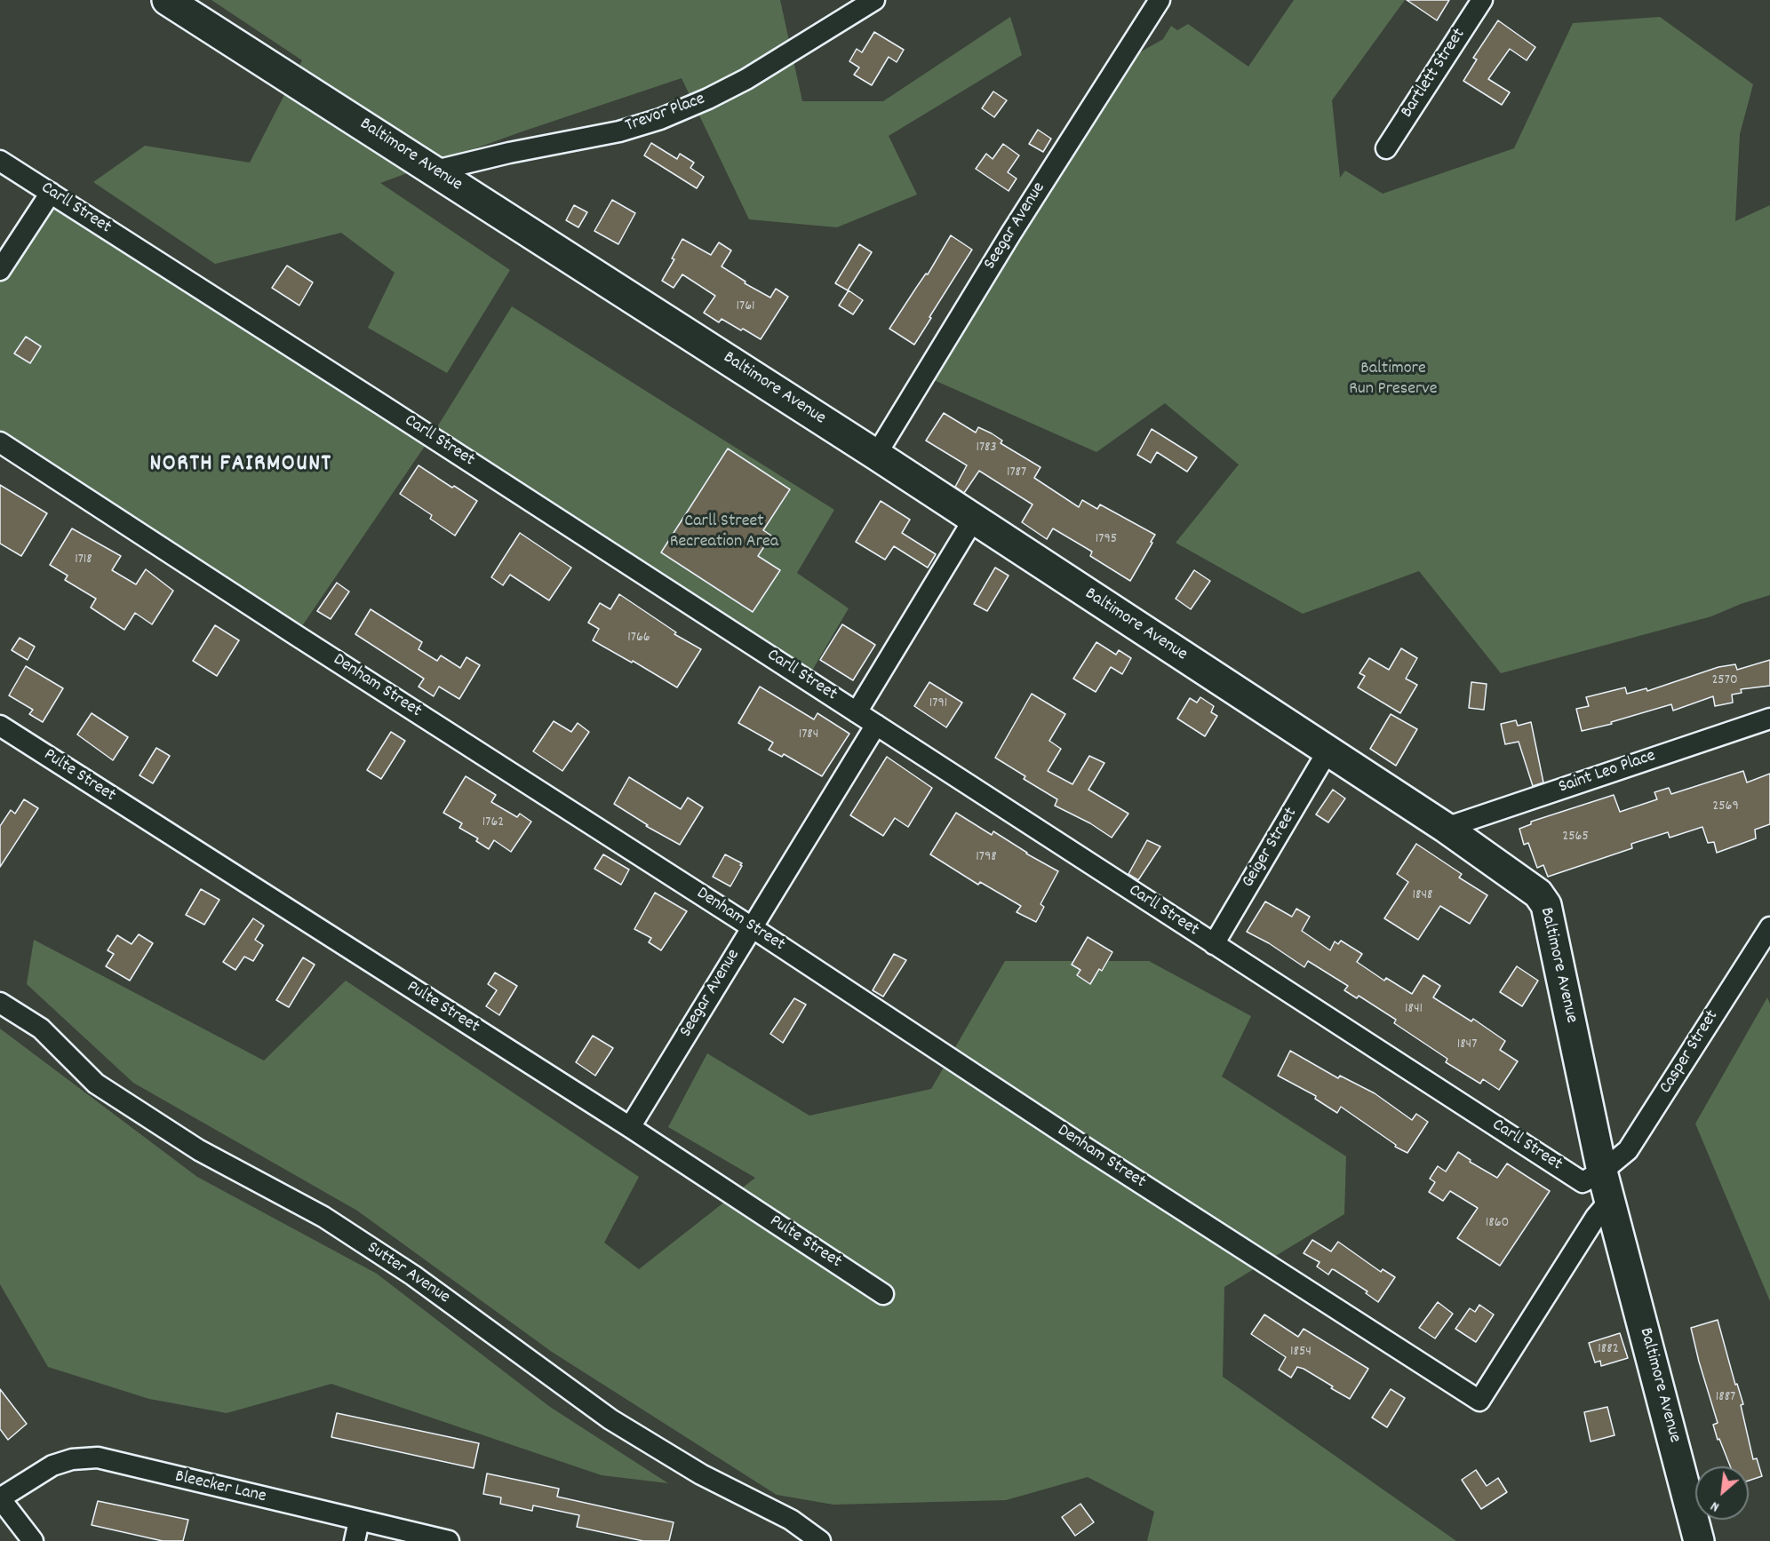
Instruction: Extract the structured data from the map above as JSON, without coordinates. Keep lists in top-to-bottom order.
{
  "streets": {
    "street": [
      "Bartlett Street",
      "Trevor Place",
      "Baltimore Avenue",
      "Carll Street",
      "Seegar Avenue",
      "Denham Street",
      "Saint Leo Place",
      "Pulte Street",
      "Geiger Street",
      "Casper Street",
      "Sutter Avenue",
      "Bleecker Lane"
    ]
  },
  "crossings": [
    ["Trevor Place", "Baltimore Avenue"],
    ["Baltimore Avenue", "Carll Street"],
    ["Baltimore Avenue", "Seegar Avenue"],
    ["Baltimore Avenue", "Denham Street"],
    ["Baltimore Avenue", "Saint Leo Place"],
    ["Baltimore Avenue", "Geiger Street"],
    ["Baltimore Avenue", "Casper Street"],
    ["Carll Street", "Seegar Avenue"],
    ["Carll Street", "Geiger Street"],
    ["Carll Street", "Casper Street"],
    ["Seegar Avenue", "Denham Street"],
    ["Seegar Avenue", "Pulte Street"]
  ],
  "districts": ["NORTH FAIRMOUNT"],
  "parks": ["Baltimore Run Preserve", "Carll Street Recreation Area"],
  "house_numbers": [
    "1761",
    "1783",
    "1787",
    "1795",
    "1718",
    "1766",
    "2570",
    "1791",
    "1784",
    "2569",
    "1762",
    "2565",
    "1798",
    "1848",
    "1841",
    "1847",
    "1860",
    "1882",
    "1854",
    "1887"
  ],
  "north": "bottom left"
}
